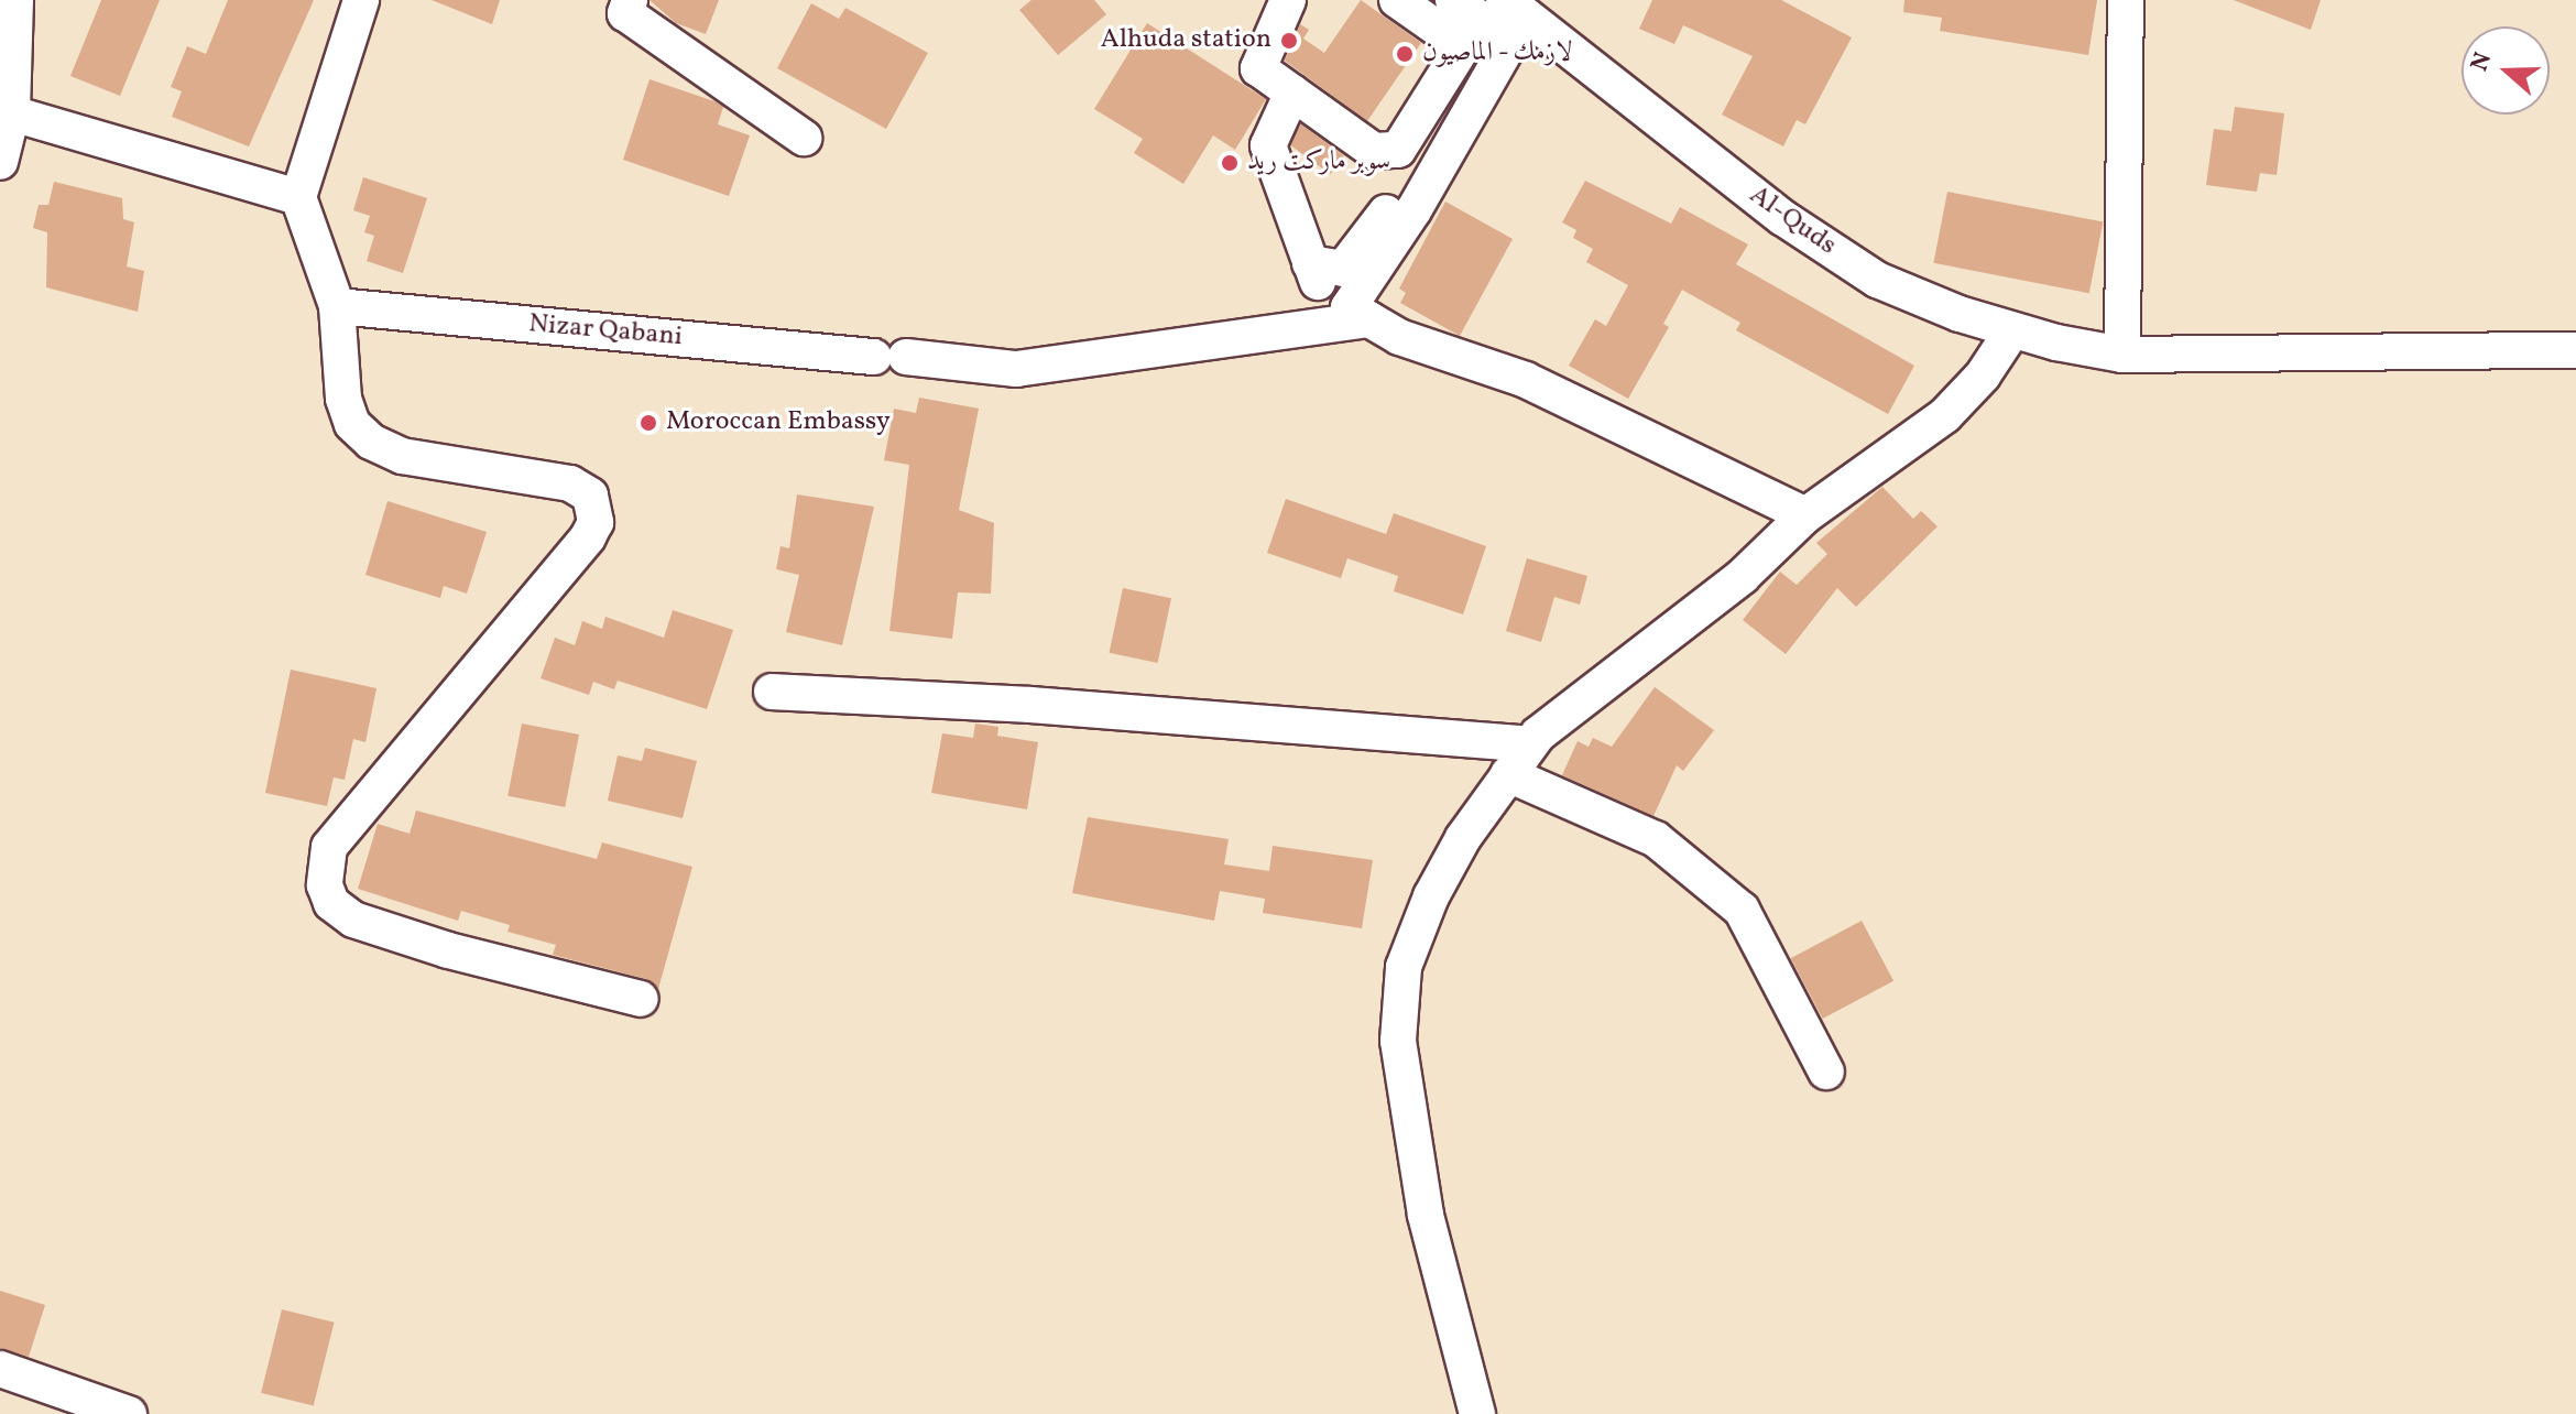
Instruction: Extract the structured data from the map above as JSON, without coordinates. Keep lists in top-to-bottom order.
{
  "streets": {
    "street": ["Al-Quds", "Nizar Qabani"]
  },
  "places": [
    "Alhuda station",
    "لازمك - الماصيون",
    "سوبر ماركت ريد",
    "Moroccan Embassy"
  ],
  "north": "left"
}
